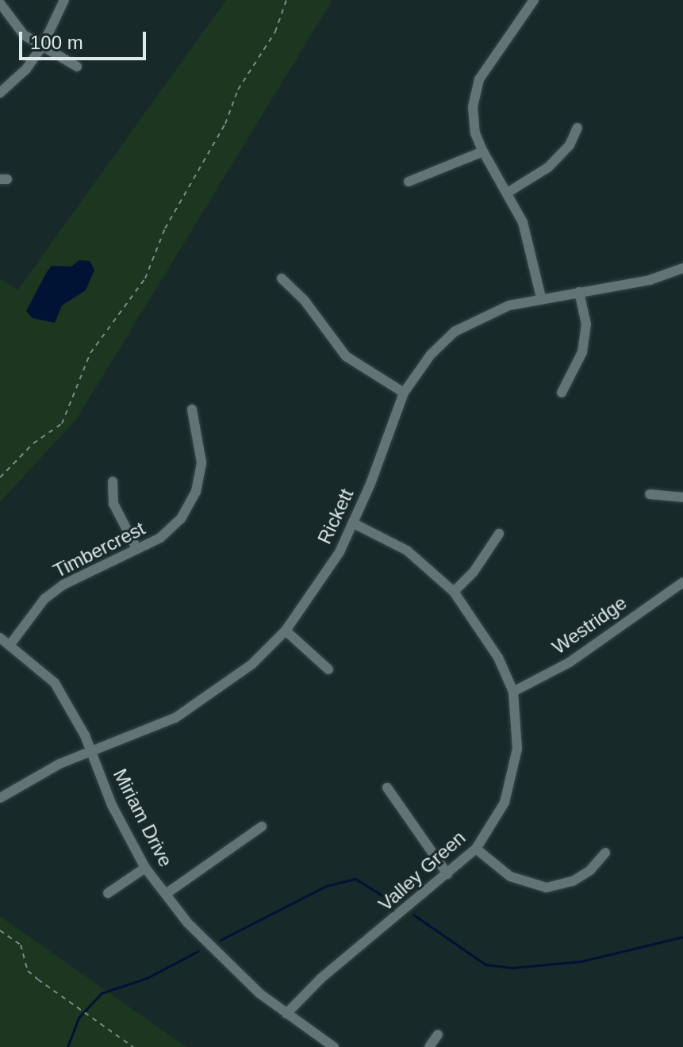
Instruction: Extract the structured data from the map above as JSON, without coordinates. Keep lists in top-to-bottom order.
{
  "streets": {
    "street": [
      "Rickett",
      "Timbercrest",
      "Westridge",
      "Miriam Drive",
      "Valley Green"
    ]
  },
  "crossings": [
    ["Rickett", "Miriam Drive"],
    ["Rickett", "Valley Green"],
    ["Timbercrest", "Miriam Drive"],
    ["Westridge", "Valley Green"],
    ["Miriam Drive", "Valley Green"]
  ],
  "scale_bar": "100 m"
}
